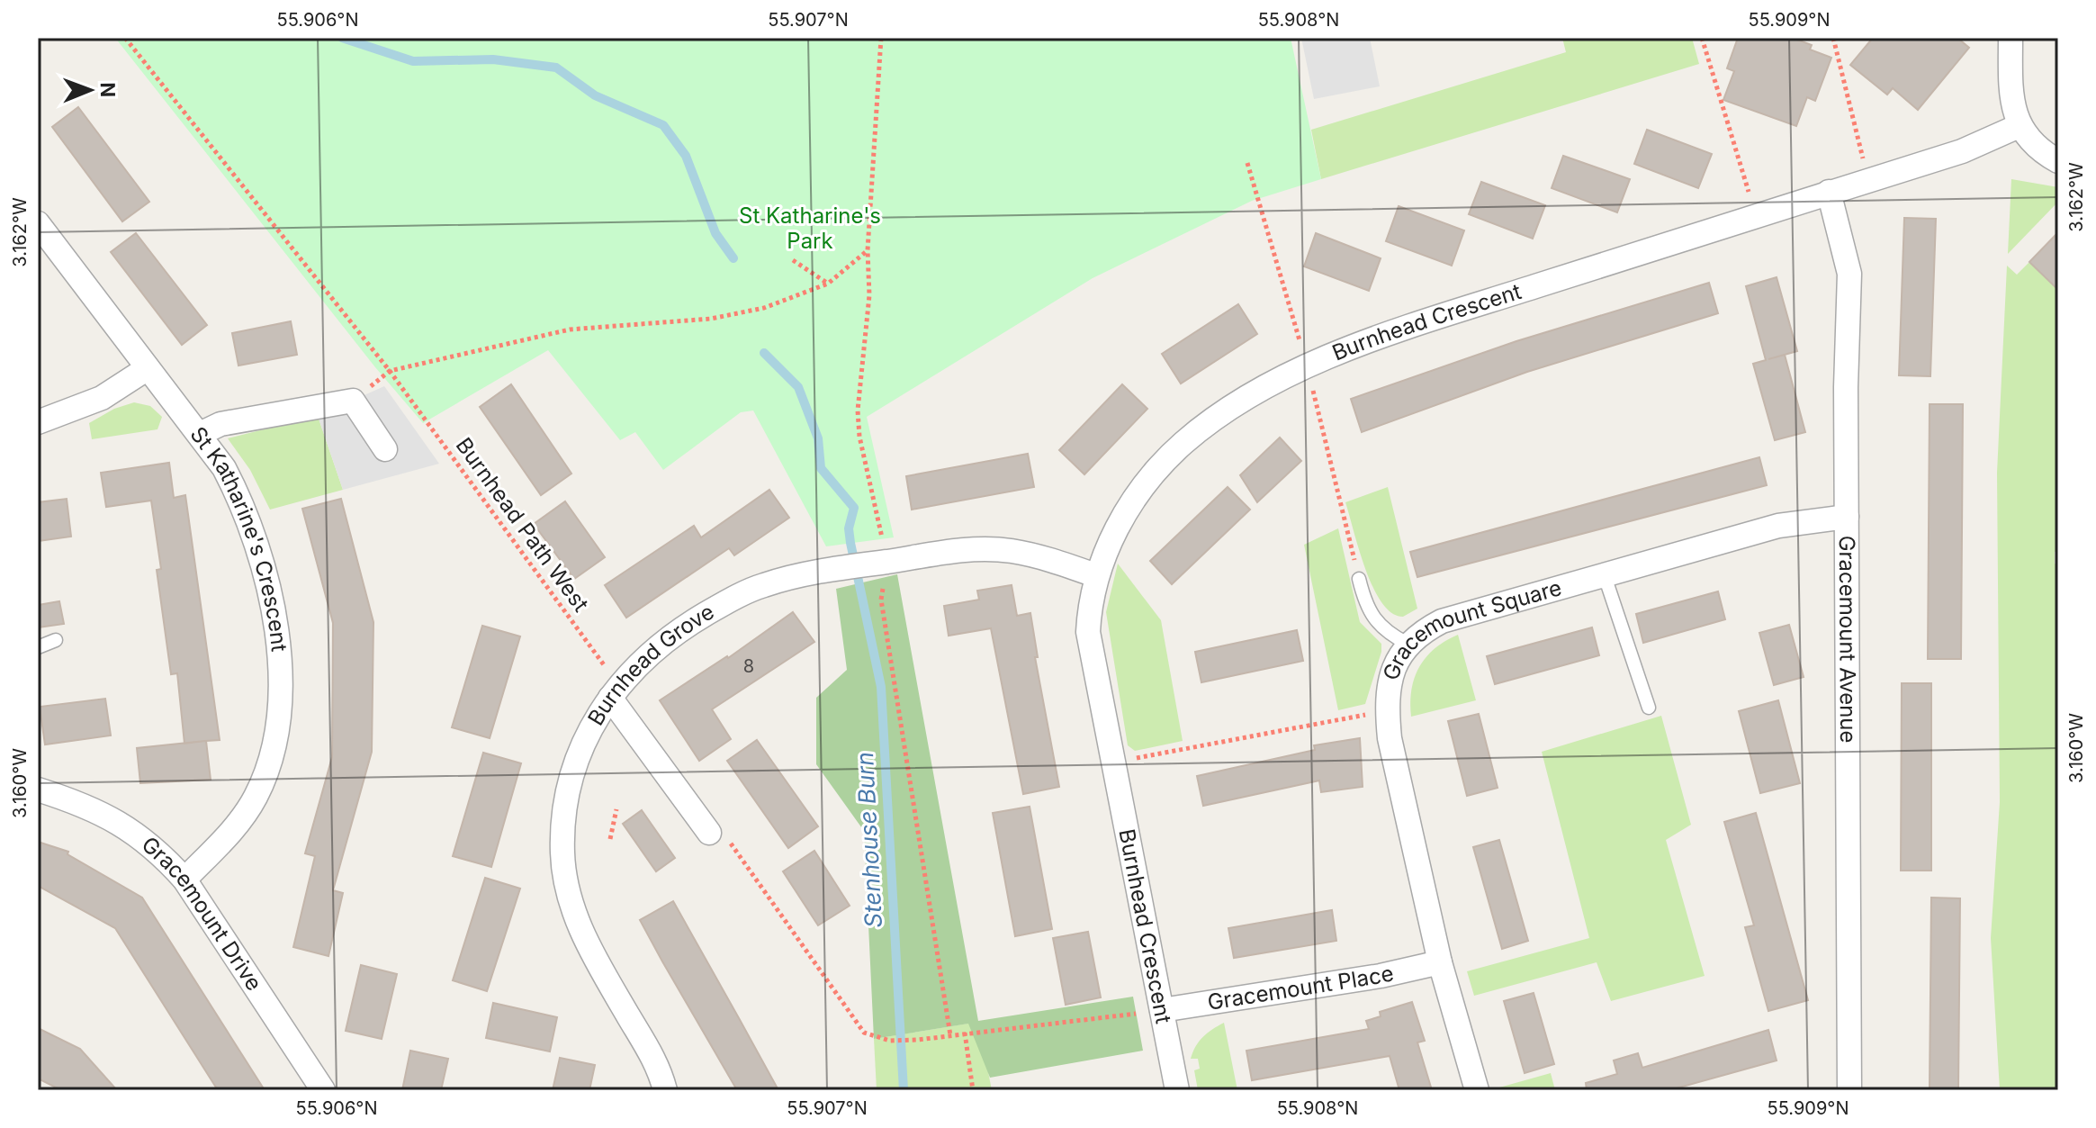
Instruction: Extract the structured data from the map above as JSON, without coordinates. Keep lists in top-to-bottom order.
{
  "streets": {
    "street": [
      "Burnhead Crescent",
      "St Katharine's Crescent",
      "Gracemount Square",
      "Gracemount Avenue",
      "Burnhead Grove",
      "Gracemount Drive",
      "Gracemount Place"
    ],
    "path": ["Burnhead Path West"]
  },
  "crossings": [
    ["Burnhead Crescent", "Gracemount Avenue"],
    ["Burnhead Crescent", "Burnhead Grove"],
    ["Burnhead Crescent", "Gracemount Place"],
    ["Burnhead Path West", "Burnhead Grove"],
    ["St Katharine's Crescent", "Gracemount Drive"],
    ["Gracemount Square", "Gracemount Avenue"],
    ["Gracemount Square", "Gracemount Place"]
  ],
  "water": ["Stenhouse Burn"],
  "parks": ["St Katharine's Park"],
  "house_numbers": ["8"],
  "north": "right",
  "coordinates": [
    "55.906°N",
    "55.907°N",
    "55.908°N",
    "55.909°N",
    "3.162°W",
    "3.160°W"
  ]
}
